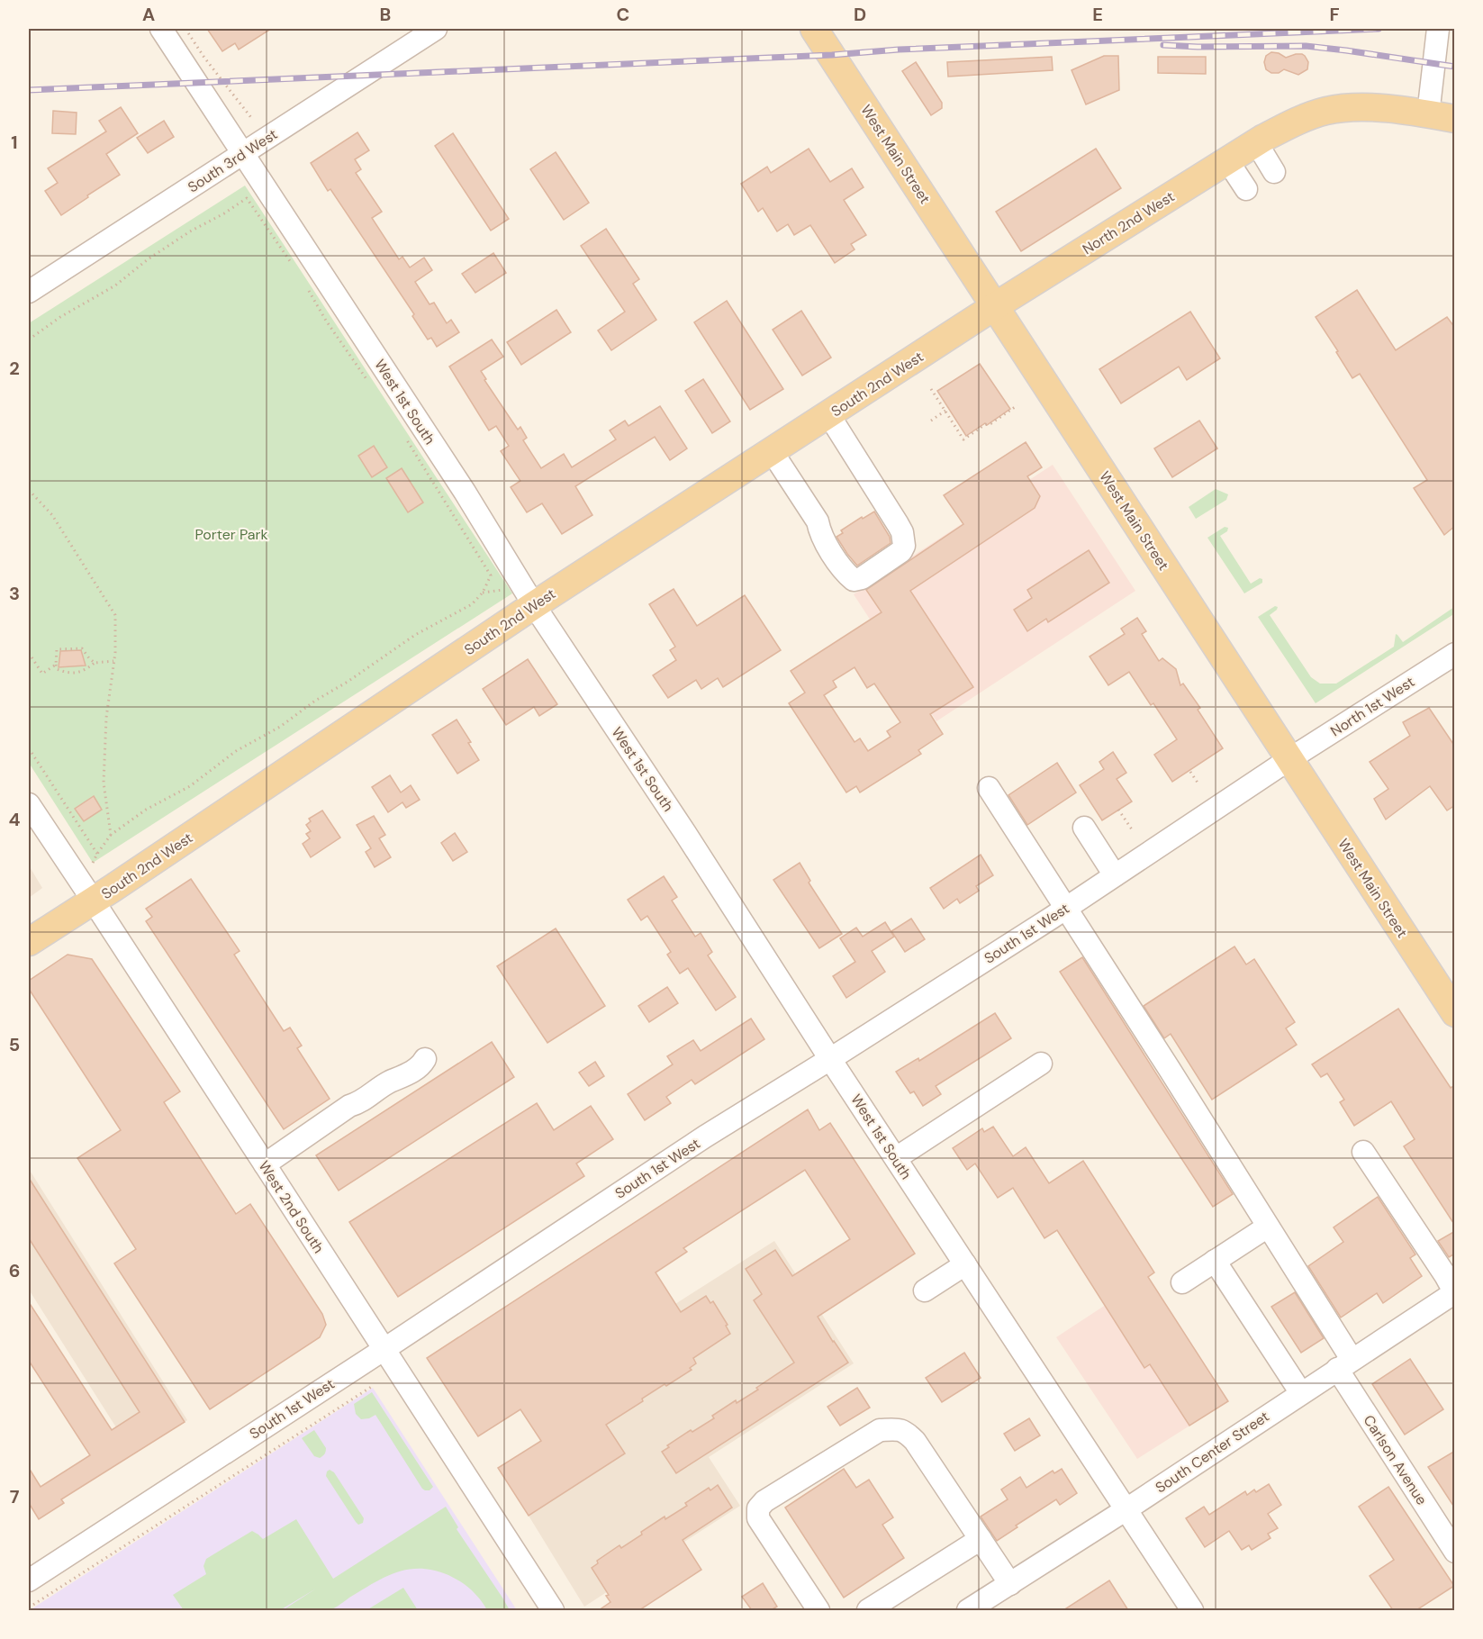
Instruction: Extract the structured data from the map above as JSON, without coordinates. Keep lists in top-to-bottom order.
{
  "streets": {
    "main road": ["West Main Street", "North 2nd West", "South 2nd West"],
    "street": [
      "South 3rd West",
      "West 1st South",
      "North 1st West",
      "South 1st West",
      "West 2nd South",
      "South Center Street",
      "Carlson Avenue"
    ]
  },
  "crossings": [
    ["West Main Street", "North 2nd West"],
    ["West Main Street", "South 2nd West"],
    ["West Main Street", "North 1st West"],
    ["West Main Street", "South 1st West"],
    ["South 3rd West", "West 1st South"],
    ["North 2nd West", "South 2nd West"],
    ["South 2nd West", "West 1st South"],
    ["South 2nd West", "West 2nd South"],
    ["West 1st South", "South 1st West"],
    ["West 1st South", "South Center Street"],
    ["North 1st West", "South 1st West"],
    ["South 1st West", "West 2nd South"],
    ["South 1st West", "Carlson Avenue"],
    ["South Center Street", "Carlson Avenue"]
  ],
  "parks": ["Porter Park"],
  "grid": {
    "columns": [
      "A",
      "B",
      "C",
      "D",
      "E",
      "F"
    ],
    "rows": [
      "1",
      "2",
      "3",
      "4",
      "5",
      "6",
      "7"
    ]
  }
}
